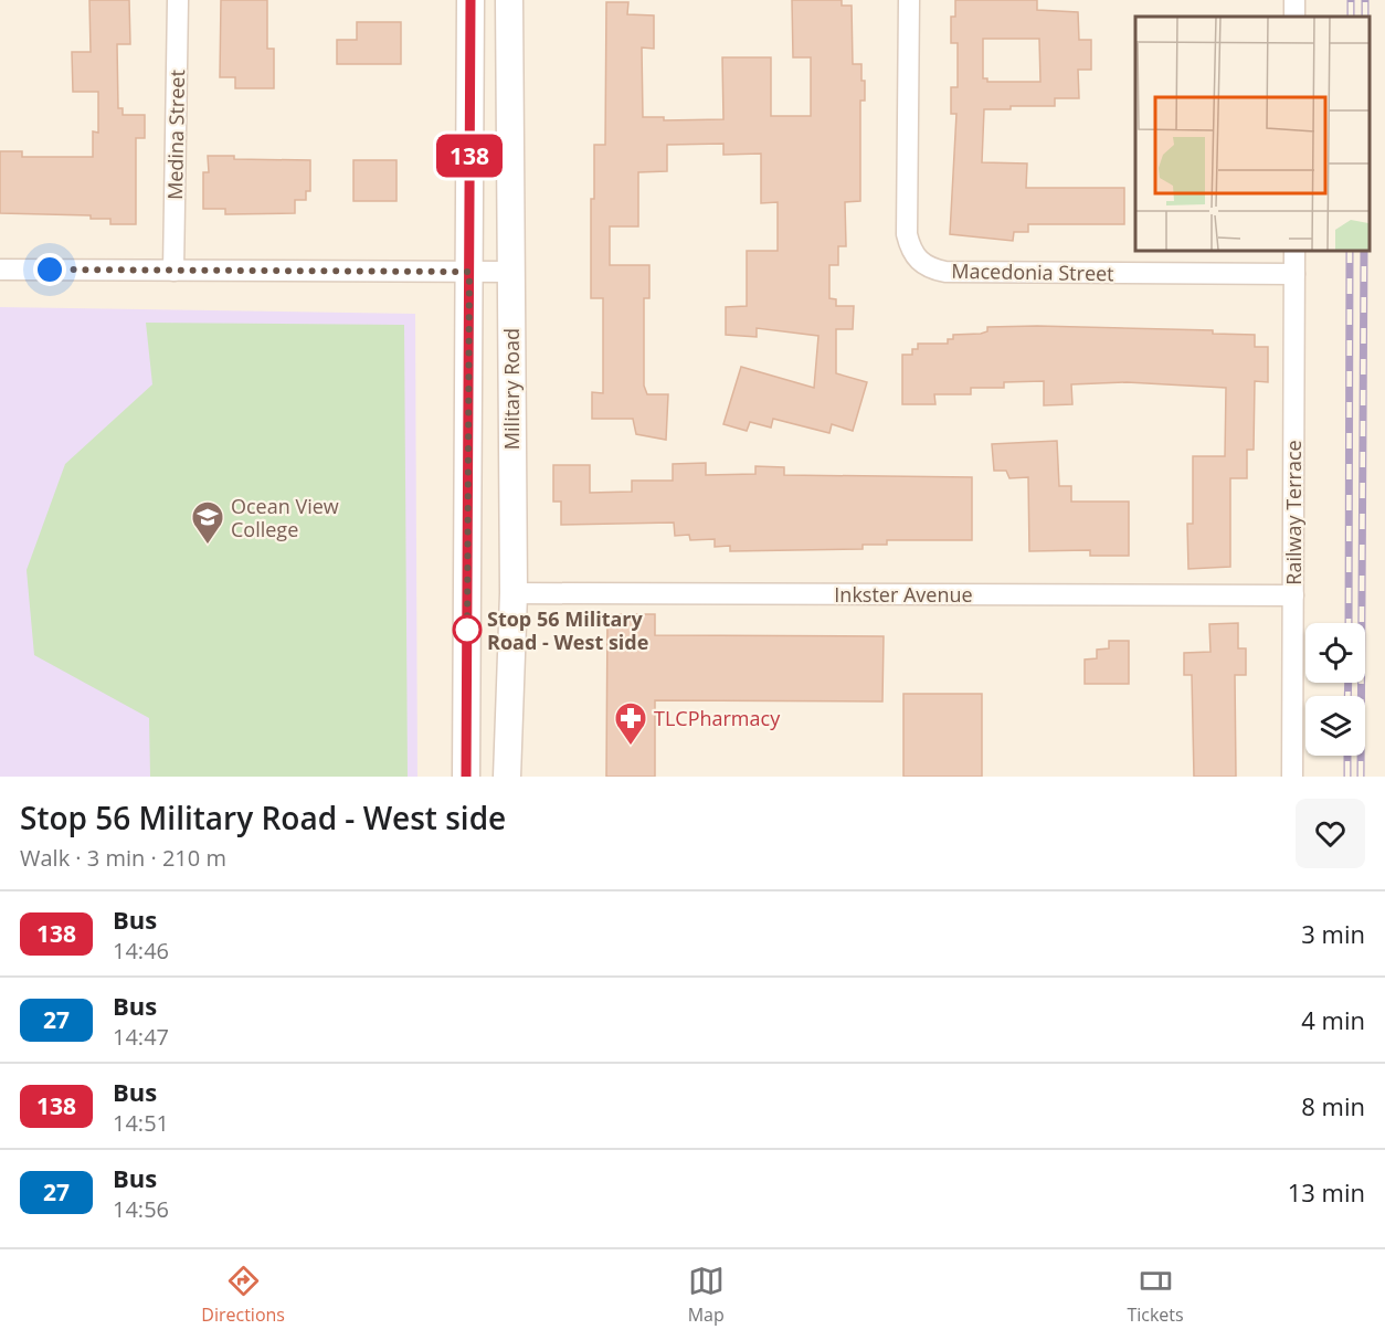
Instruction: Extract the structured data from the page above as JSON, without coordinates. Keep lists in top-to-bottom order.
{
  "streets": {
    "street": [
      "Medina Street",
      "Macedonia Street",
      "Military Road",
      "Railway Terrace",
      "Inkster Avenue"
    ]
  },
  "crossings": [
    ["Macedonia Street", "Railway Terrace"],
    ["Military Road", "Inkster Avenue"],
    ["Railway Terrace", "Inkster Avenue"]
  ],
  "places": {
    "school or university": ["Ocean View College"],
    "other": ["Stop 56 Military Road - West side"],
    "pharmacy": ["TLCPharmacy"]
  },
  "lines": ["bus line 138"],
  "page": {
    "on_map": "138",
    "heading": ["Stop 56 Military Road - West side", "Walk · 3 min · 210 m"],
    "list": [
      {
        "mark": "138",
        "name": "Bus",
        "note": "14:46",
        "value": "3 min"
      },
      {
        "mark": "27",
        "name": "Bus",
        "note": "14:47",
        "value": "4 min"
      },
      {
        "mark": "138",
        "name": "Bus",
        "note": "14:51",
        "value": "8 min"
      },
      {
        "mark": "27",
        "name": "Bus",
        "note": "14:56",
        "value": "13 min"
      }
    ],
    "tabs": ["Directions", "Map", "Tickets"]
  }
}
